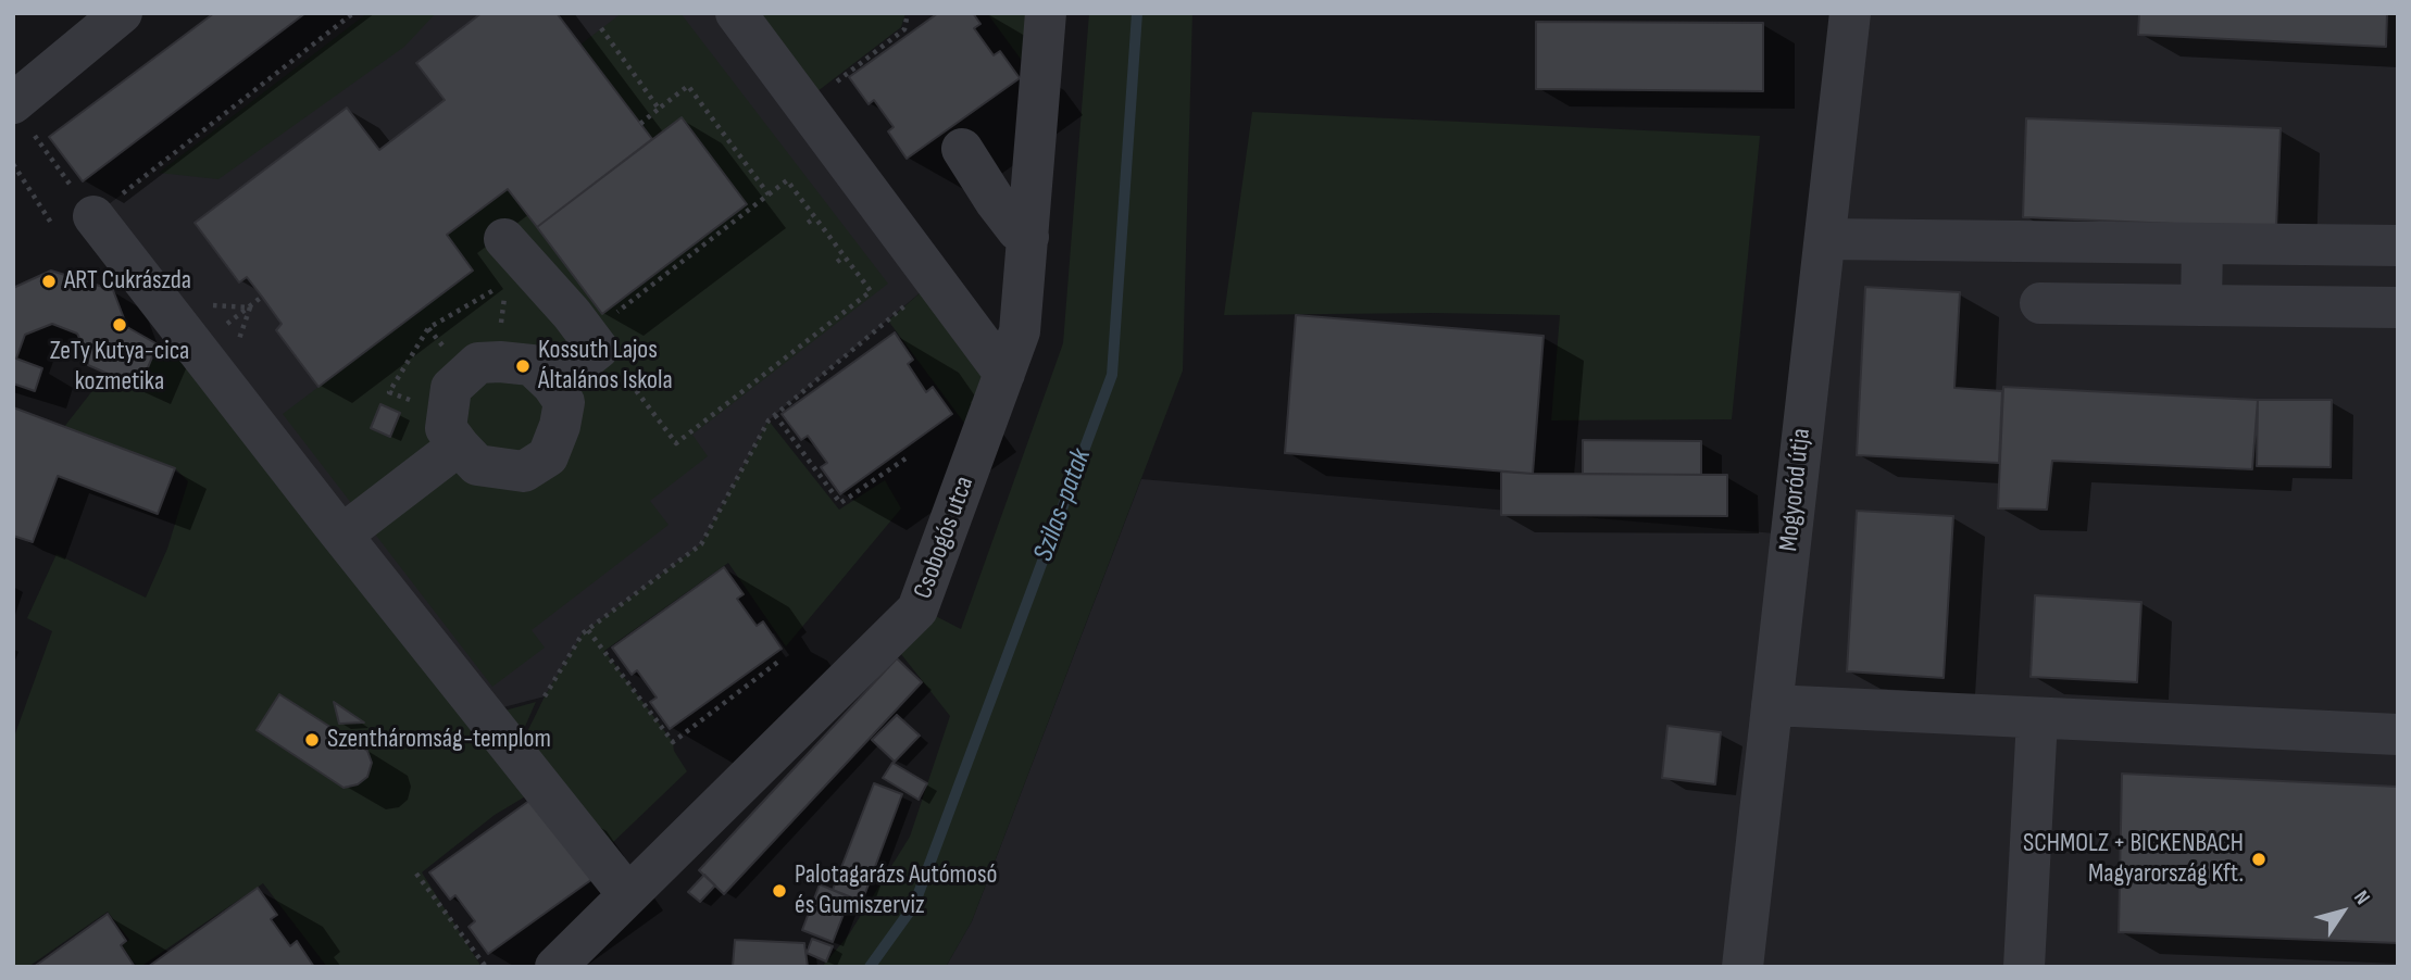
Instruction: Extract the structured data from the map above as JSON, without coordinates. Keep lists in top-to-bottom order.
{
  "streets": {
    "street": ["Mogyoród útja", "Csobogós utca"]
  },
  "water": ["Szilas-patak"],
  "places": [
    "ART Cukrászda",
    "ZeTy Kutya-cica kozmetika",
    "Kossuth Lajos Általános Iskola",
    "Szentháromság-templom",
    "SCHMOLZ + BICKENBACH Magyarország Kft.",
    "Palotagarázs Autómosó és Gumiszerviz"
  ],
  "north": "top right"
}
